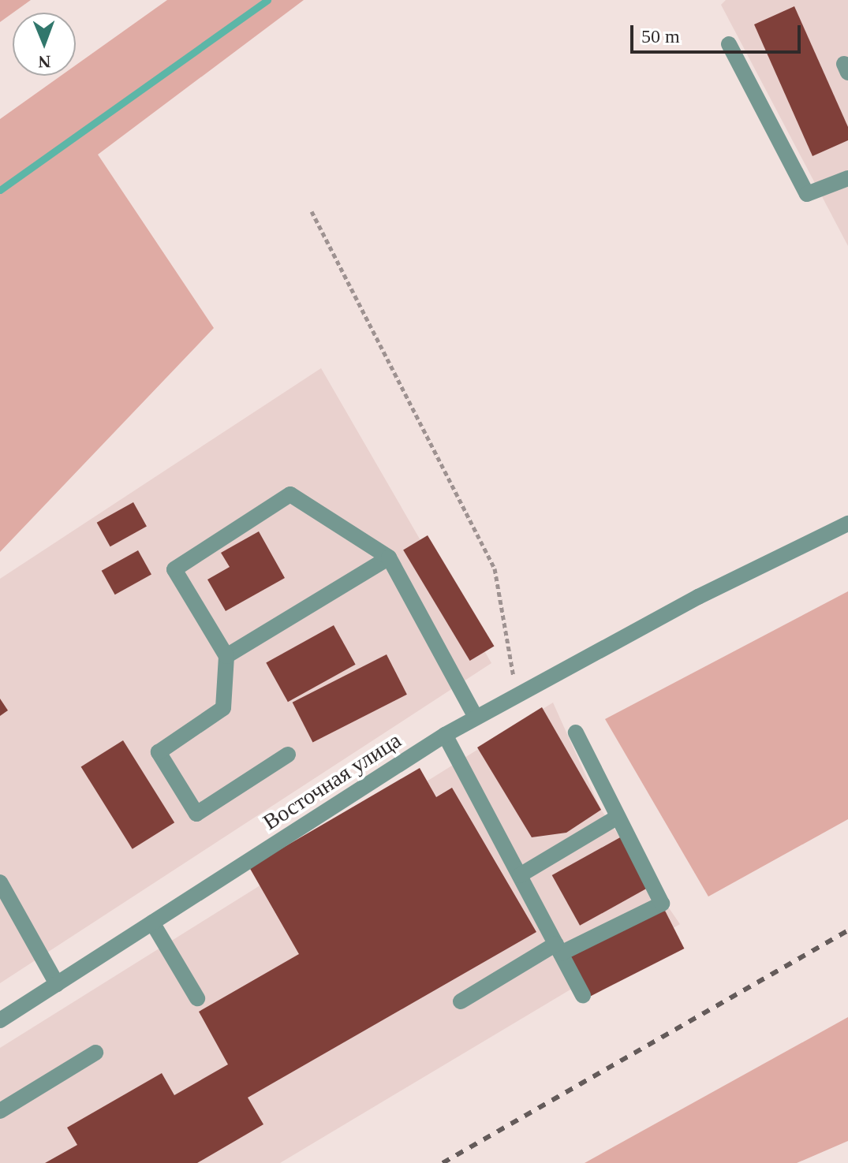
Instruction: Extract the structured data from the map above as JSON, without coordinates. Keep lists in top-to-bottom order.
{
  "streets": {
    "street": ["Восточная улица"]
  },
  "scale_bar": "50 m",
  "north": "bottom"
}
